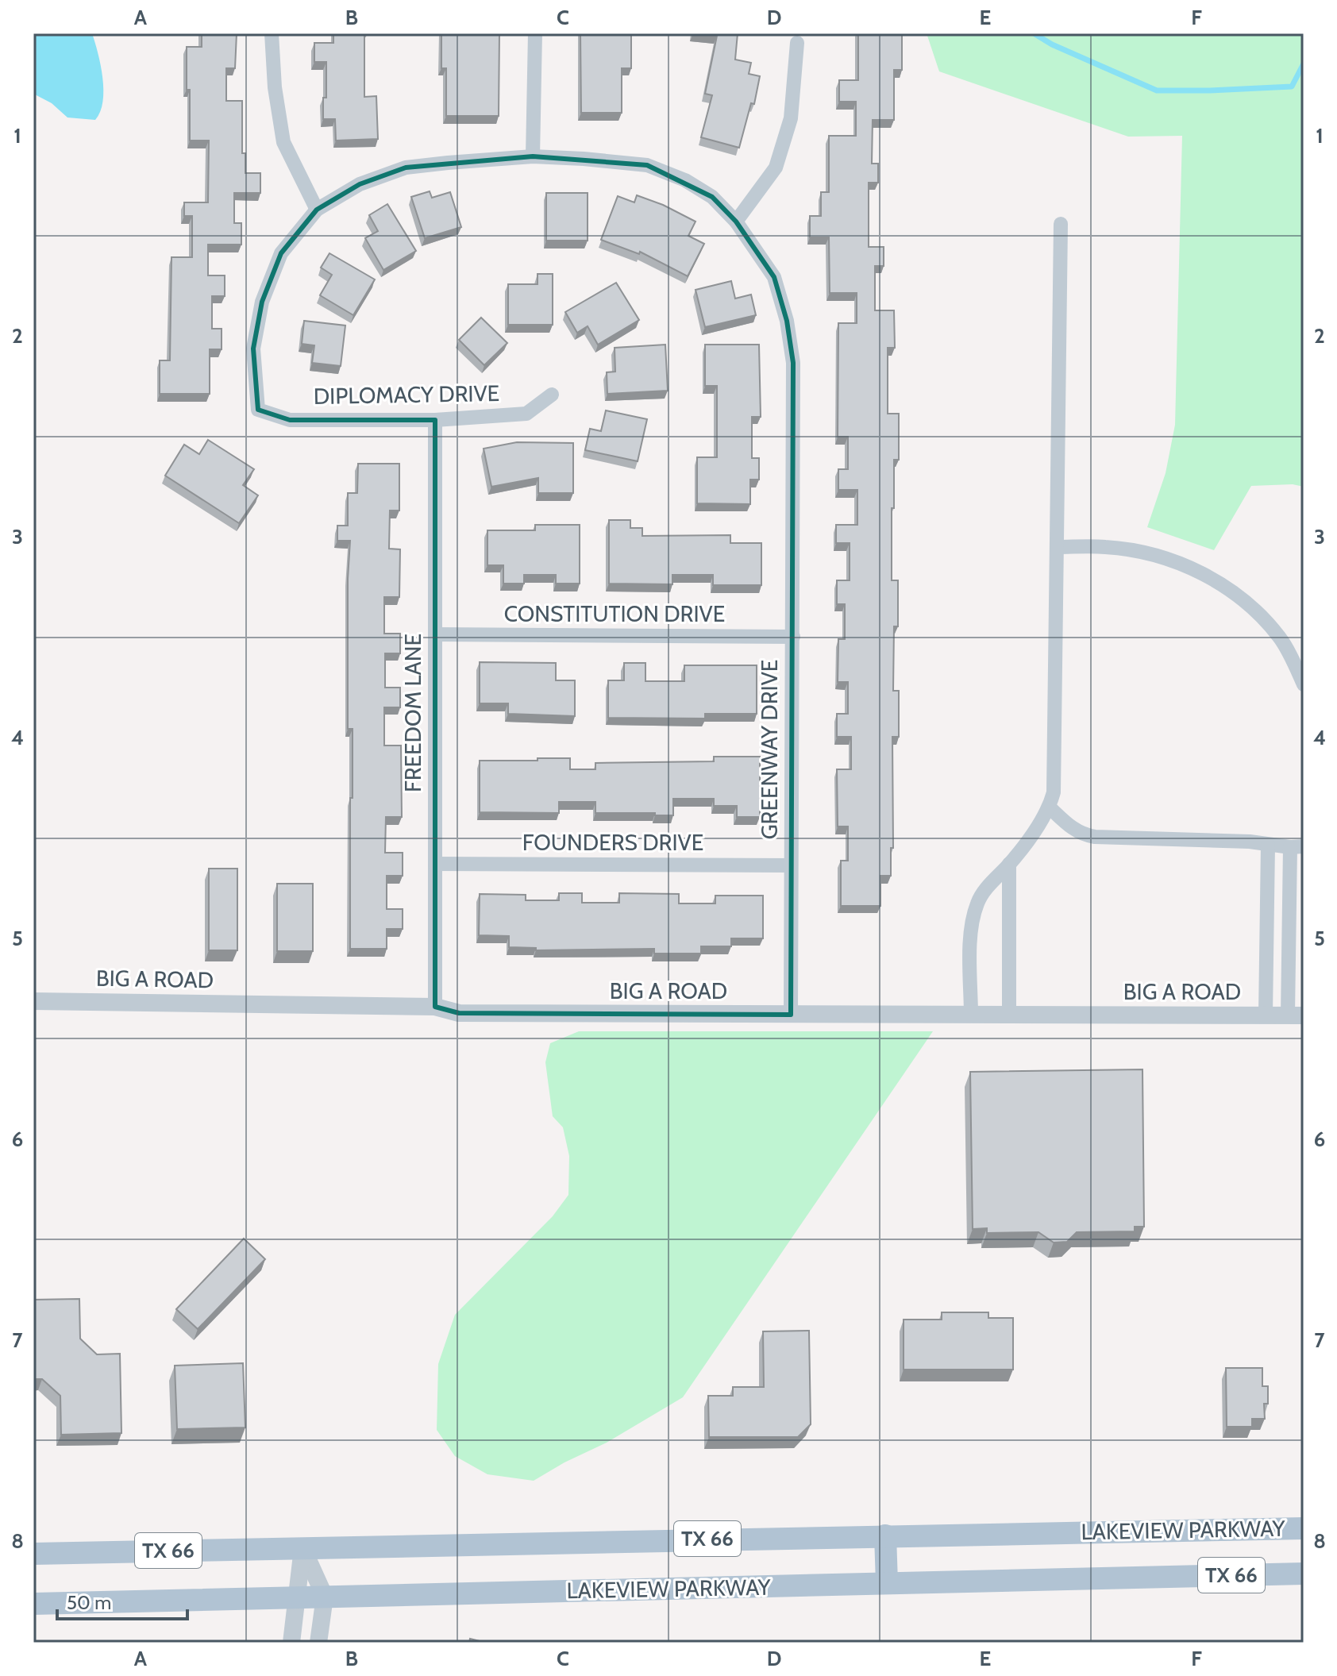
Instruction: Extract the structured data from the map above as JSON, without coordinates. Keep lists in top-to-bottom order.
{
  "streets": {
    "main road": ["LAKEVIEW PARKWAY", "TX 66"],
    "street": [
      "DIPLOMACY DRIVE",
      "CONSTITUTION DRIVE",
      "FREEDOM LANE",
      "GREENWAY DRIVE",
      "FOUNDERS DRIVE",
      "BIG A ROAD"
    ]
  },
  "crossings": [
    ["DIPLOMACY DRIVE", "FREEDOM LANE"],
    ["DIPLOMACY DRIVE", "GREENWAY DRIVE"],
    ["CONSTITUTION DRIVE", "FREEDOM LANE"],
    ["CONSTITUTION DRIVE", "GREENWAY DRIVE"],
    ["FREEDOM LANE", "FOUNDERS DRIVE"],
    ["FREEDOM LANE", "BIG A ROAD"],
    ["GREENWAY DRIVE", "FOUNDERS DRIVE"],
    ["GREENWAY DRIVE", "BIG A ROAD"]
  ],
  "scale_bar": "50 m",
  "grid": {
    "columns": [
      "A",
      "B",
      "C",
      "D",
      "E",
      "F"
    ],
    "rows": [
      "1",
      "2",
      "3",
      "4",
      "5",
      "6",
      "7",
      "8"
    ]
  }
}
